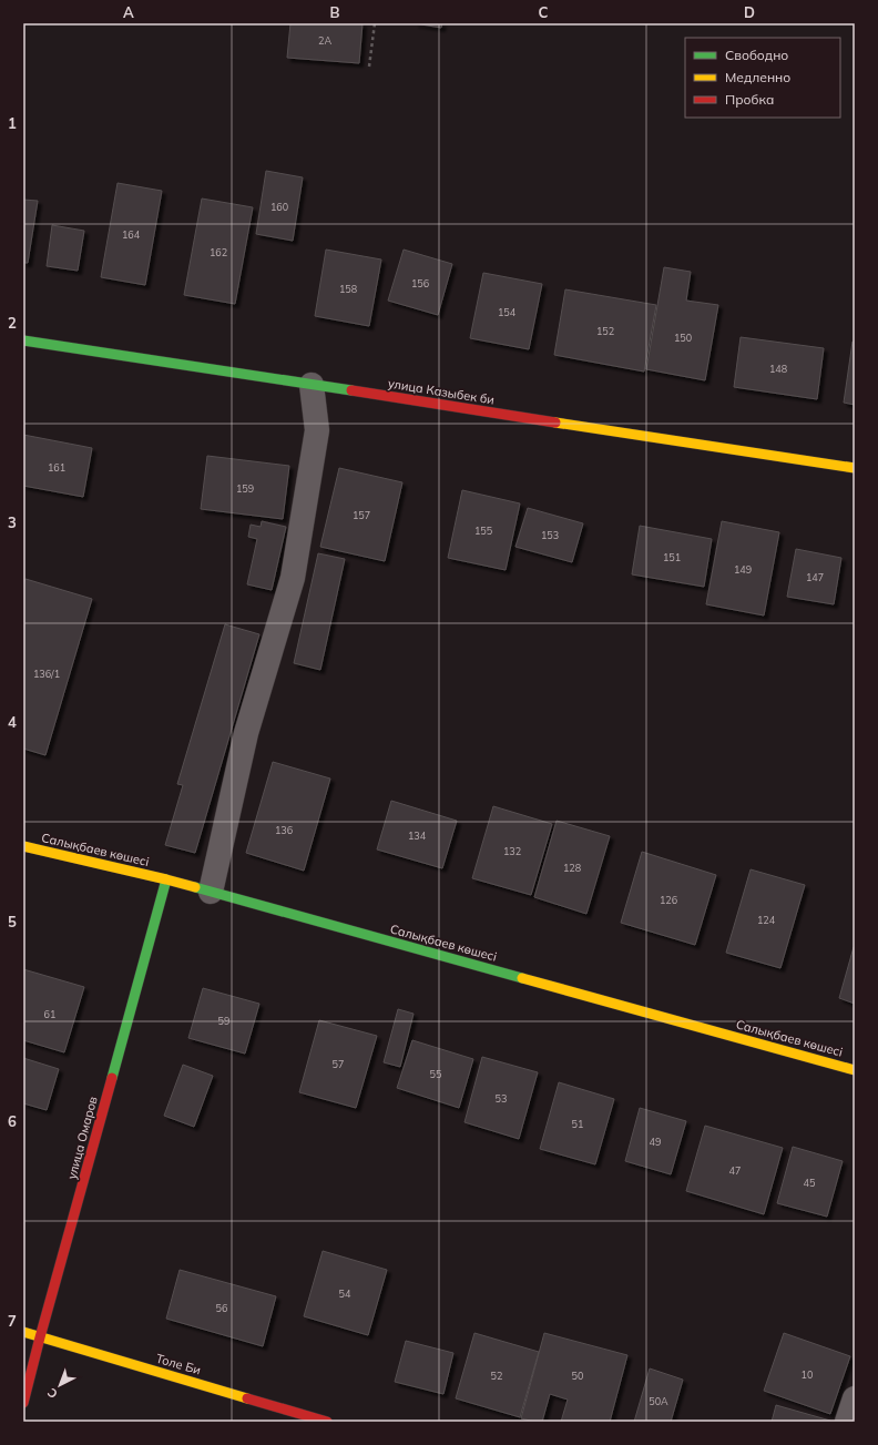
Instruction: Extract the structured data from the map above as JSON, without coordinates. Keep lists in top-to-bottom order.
{
  "streets": {
    "street": [
      "улица Казыбек би",
      "Салықбаев көшесі",
      "улица Омаров",
      "Толе Би"
    ]
  },
  "crossings": [
    ["Салықбаев көшесі", "улица Омаров"],
    ["улица Омаров", "Толе Би"]
  ],
  "house_numbers": [
    "2А",
    "160",
    "164",
    "162",
    "156",
    "158",
    "154",
    "152",
    "150",
    "148",
    "161",
    "159",
    "157",
    "155",
    "153",
    "151",
    "149",
    "147",
    "136/1",
    "136",
    "134",
    "132",
    "128",
    "126",
    "124",
    "61",
    "59",
    "57",
    "55",
    "53",
    "51",
    "49",
    "47",
    "45",
    "54",
    "56",
    "10",
    "52",
    "50",
    "50А"
  ],
  "legend": ["Свободно", "Медленно", "Пробка"],
  "north": "bottom left",
  "grid": {
    "columns": [
      "A",
      "B",
      "C",
      "D"
    ],
    "rows": [
      "1",
      "2",
      "3",
      "4",
      "5",
      "6",
      "7"
    ]
  }
}
